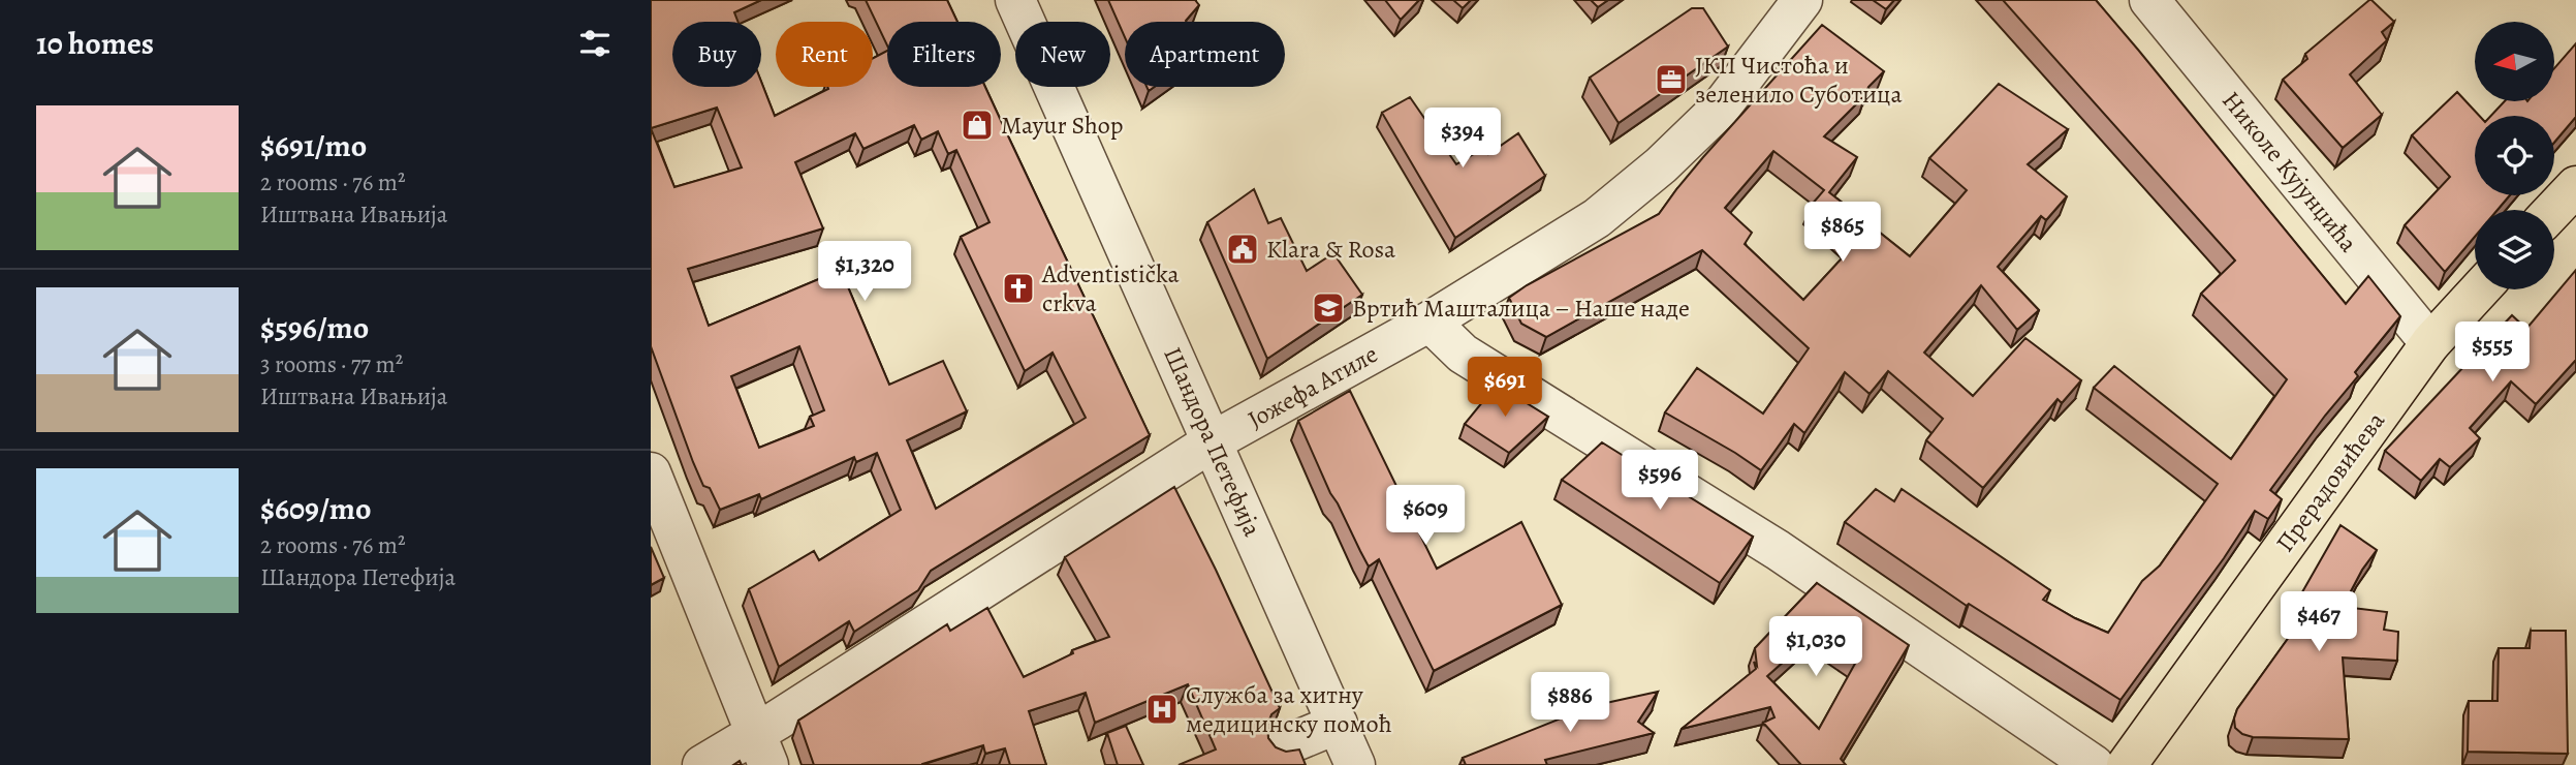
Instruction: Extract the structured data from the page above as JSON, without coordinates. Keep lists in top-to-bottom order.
{
  "streets": {
    "main road": ["Прерадовићева"],
    "street": ["Николе Кујунџића", "Јожефа Атиле", "Шандора Петефија"]
  },
  "crossings": [
    ["Николе Кујунџића", "Прерадовићева"],
    ["Јожефа Атиле", "Шандора Петефија"]
  ],
  "places": {
    "office": ["ЈКП Чистоћа и зеленило Суботица"],
    "shop": ["Mayur Shop"],
    "public building": ["Klara & Rosa"],
    "church": ["Adventistička crkva"],
    "school or university": ["Вртић Машталица – Наше наде"],
    "hospital": ["Служба за хитну медицинску помоћ"]
  },
  "north": "left",
  "page": {
    "heading": "10 homes",
    "chip": [
      "Buy",
      "Rent",
      "Filters",
      "New",
      "Apartment"
    ],
    "list": [
      {
        "name": "$691/mo",
        "note": "2 rooms · 76 m² · Иштвана Ивањија"
      },
      {
        "name": "$596/mo",
        "note": "3 rooms · 77 m² · Иштвана Ивањија"
      },
      {
        "name": "$609/mo",
        "note": "2 rooms · 76 m² · Шандора Петефија"
      }
    ],
    "price": [
      "$394",
      "$865",
      "$1,320",
      "$555",
      "$691",
      "$596",
      "$609",
      "$467",
      "$1,030",
      "$886"
    ]
  }
}
